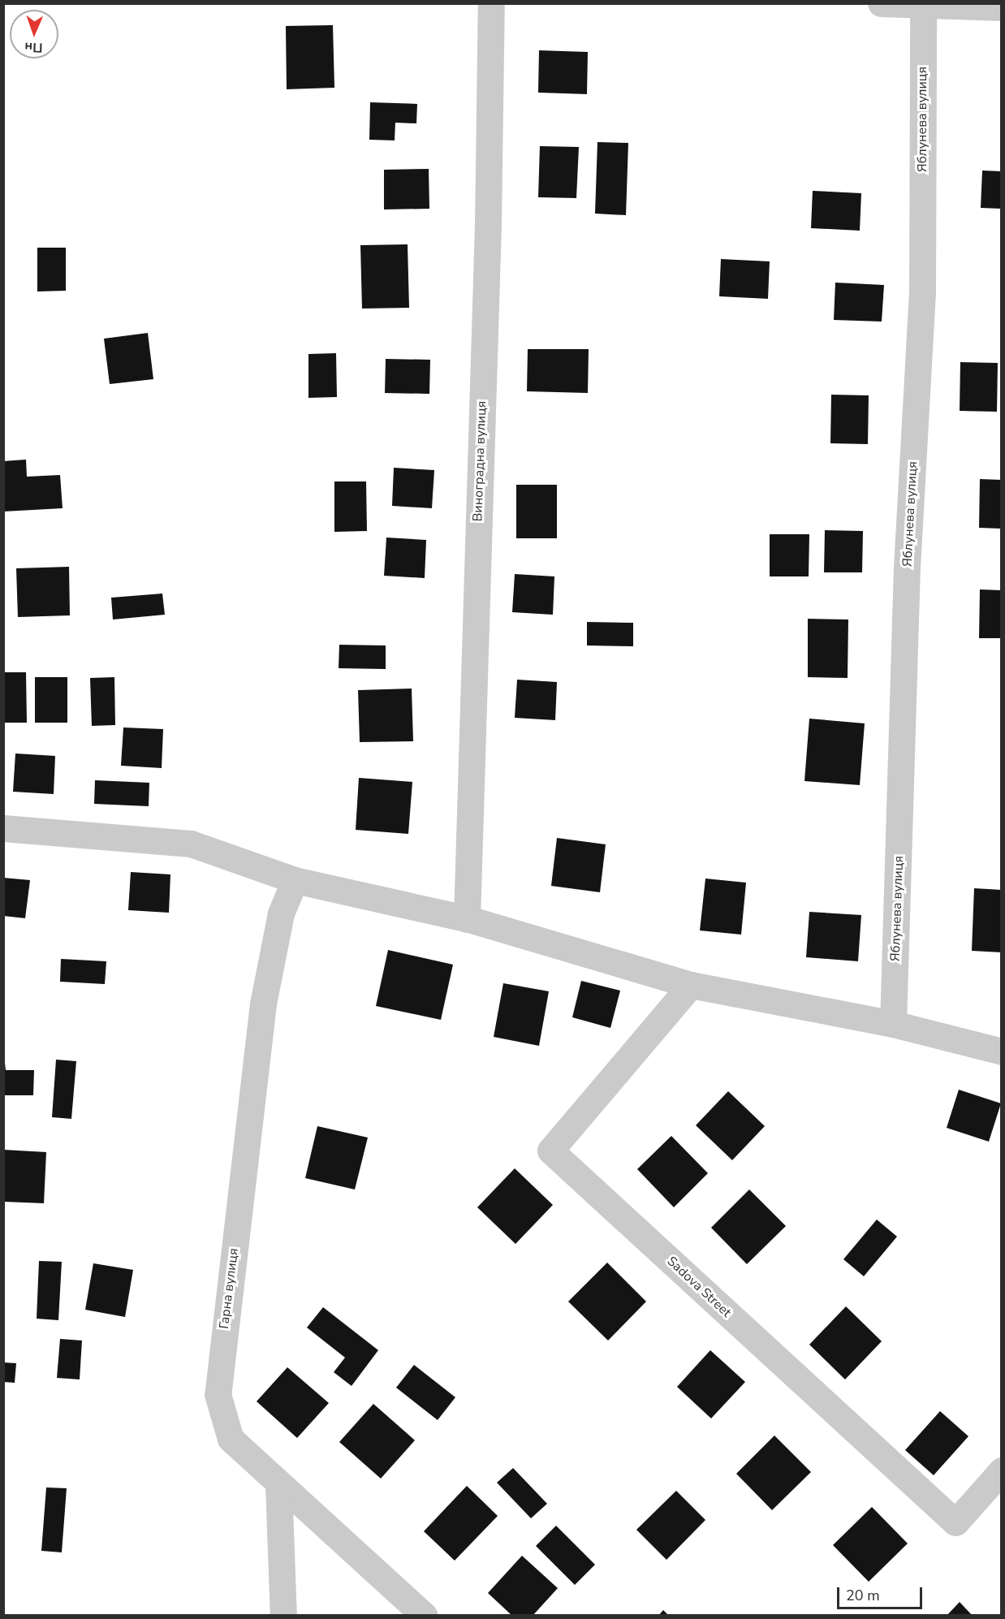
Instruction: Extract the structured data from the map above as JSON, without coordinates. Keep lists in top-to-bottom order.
{
  "streets": {
    "street": [
      "Яблунева вулиця",
      "Виноградна вулиця",
      "Sadova Street",
      "Гарна вулиця"
    ]
  },
  "scale_bar": "20 m",
  "north": "bottom"
}
